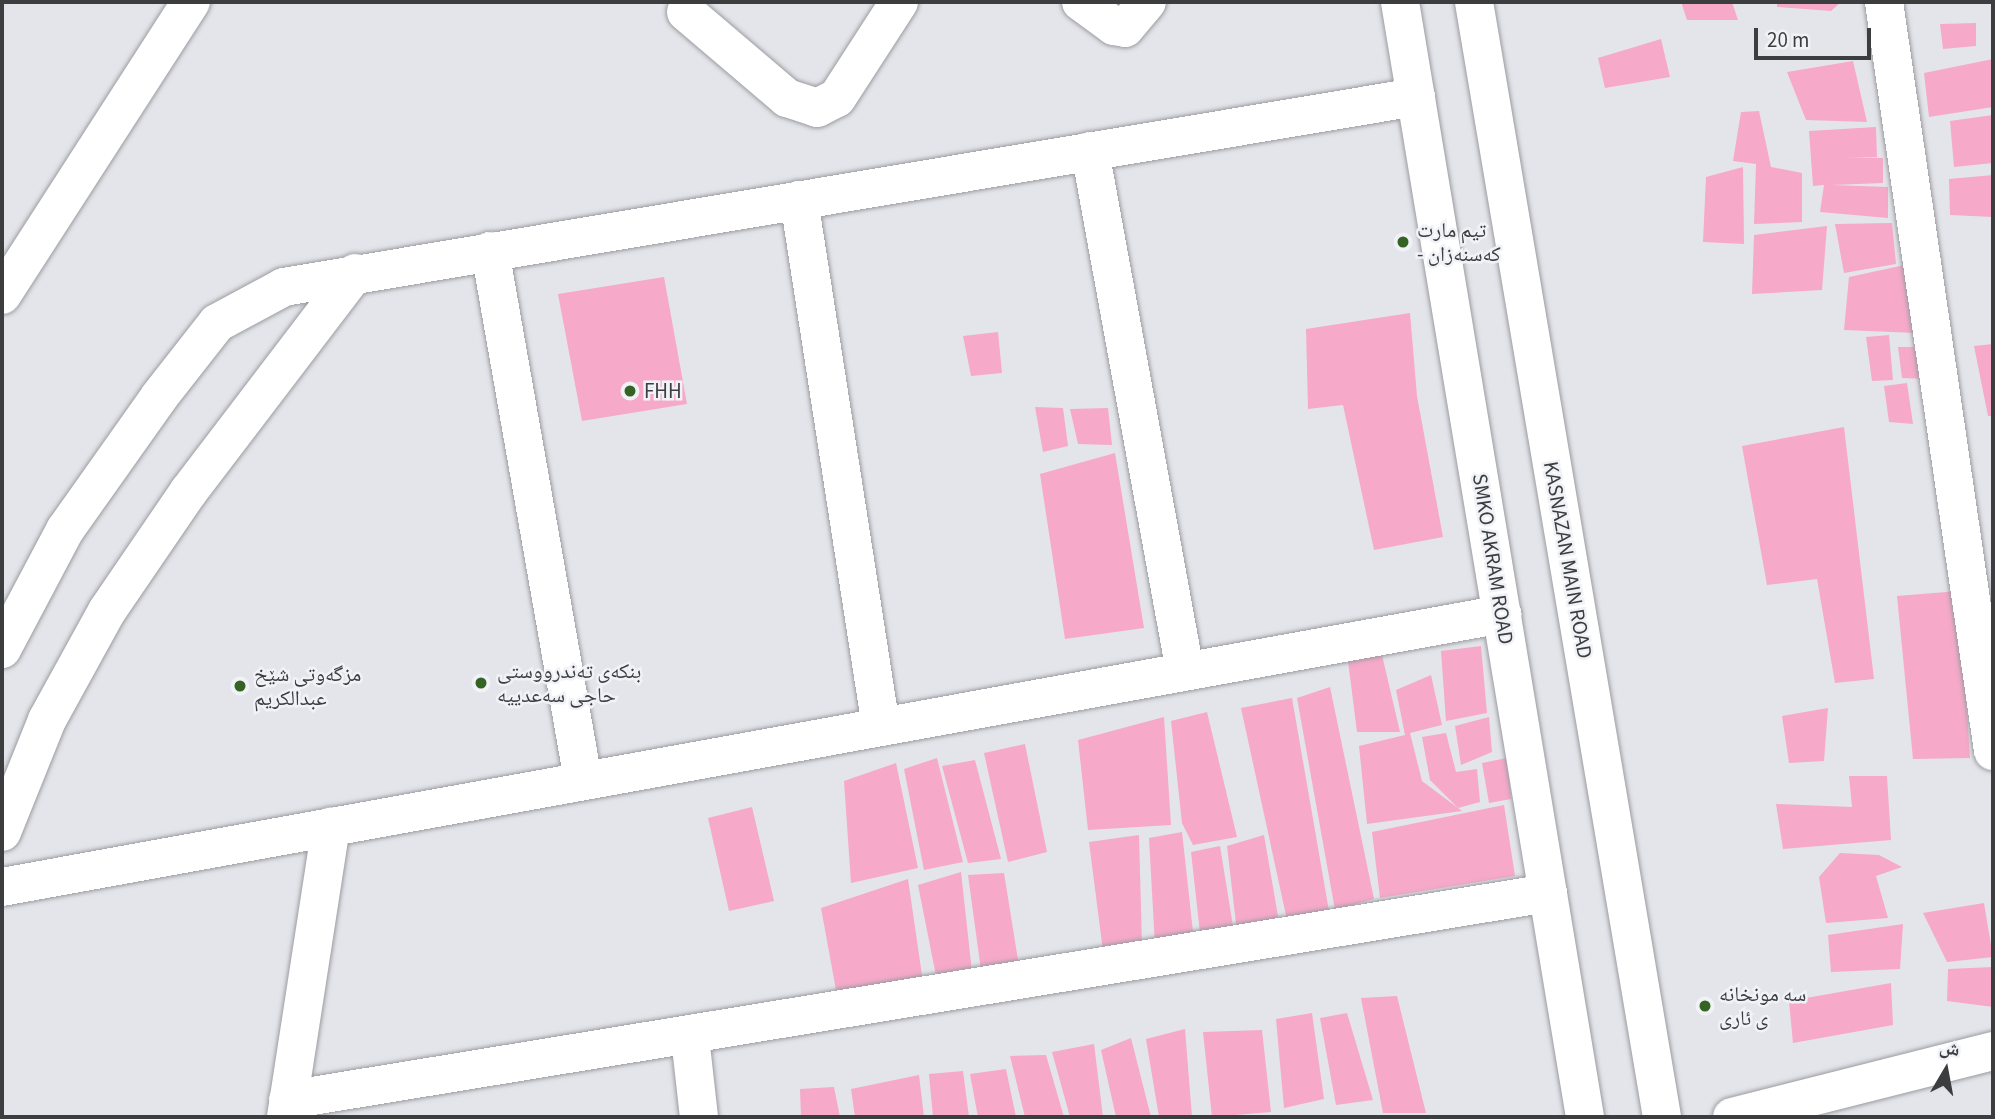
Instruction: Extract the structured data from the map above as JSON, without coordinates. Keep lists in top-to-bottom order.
{
  "streets": {
    "main road": ["SMKO AKRAM ROAD", "KASNAZAN MAIN ROAD"]
  },
  "places": [
    "تیم مارت - کەسنەزان",
    "FHH",
    "بنکەی تەندرووستی حاجی سەعدییە",
    "مزگەوتى شێخ عبدالکریم",
    "سه مونخانه ی ئاری"
  ],
  "scale_bar": "20 m",
  "north": "top"
}
